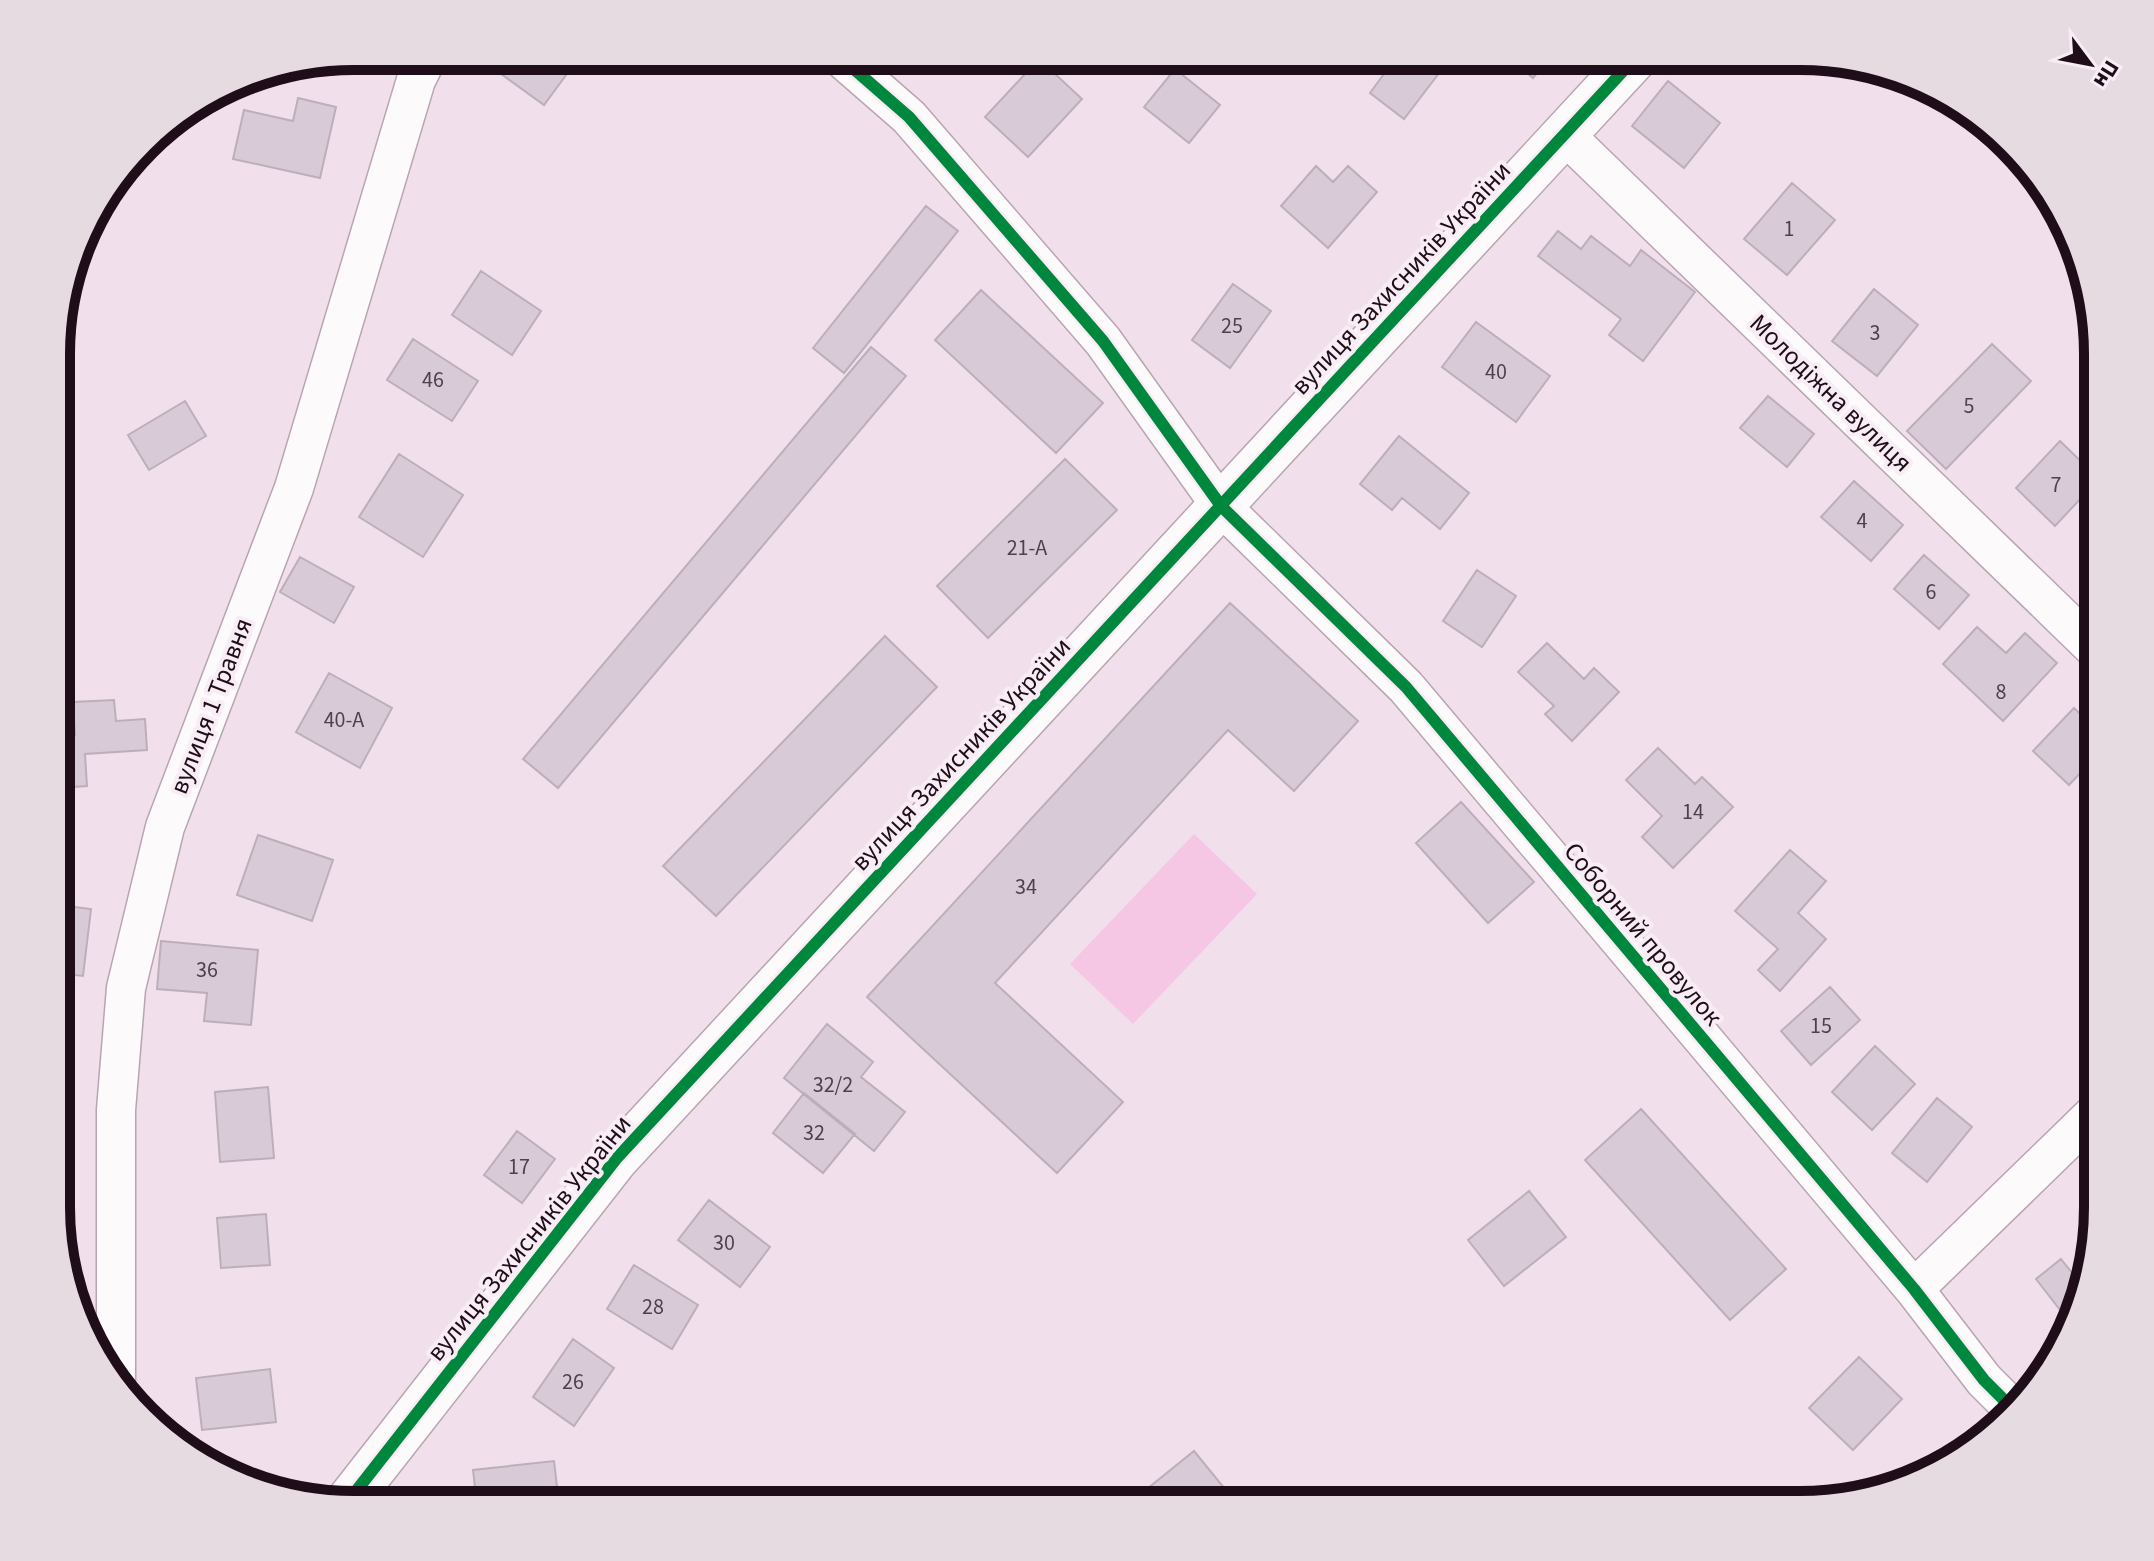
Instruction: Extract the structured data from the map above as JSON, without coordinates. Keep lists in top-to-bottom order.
{
  "streets": {
    "street": [
      "вулиця Захисників України",
      "Молодіжна вулиця",
      "вулиця 1 Травня",
      "Соборний провулок"
    ]
  },
  "crossings": [
    ["вулиця Захисників України", "Молодіжна вулиця"],
    ["вулиця Захисників України", "Соборний провулок"]
  ],
  "house_numbers": [
    "1",
    "25",
    "3",
    "40",
    "46",
    "5",
    "7",
    "4",
    "21-А",
    "6",
    "8",
    "40-А",
    "14",
    "34",
    "36",
    "15",
    "32/2",
    "32",
    "17",
    "30",
    "28",
    "26"
  ],
  "north": "bottom right"
}
